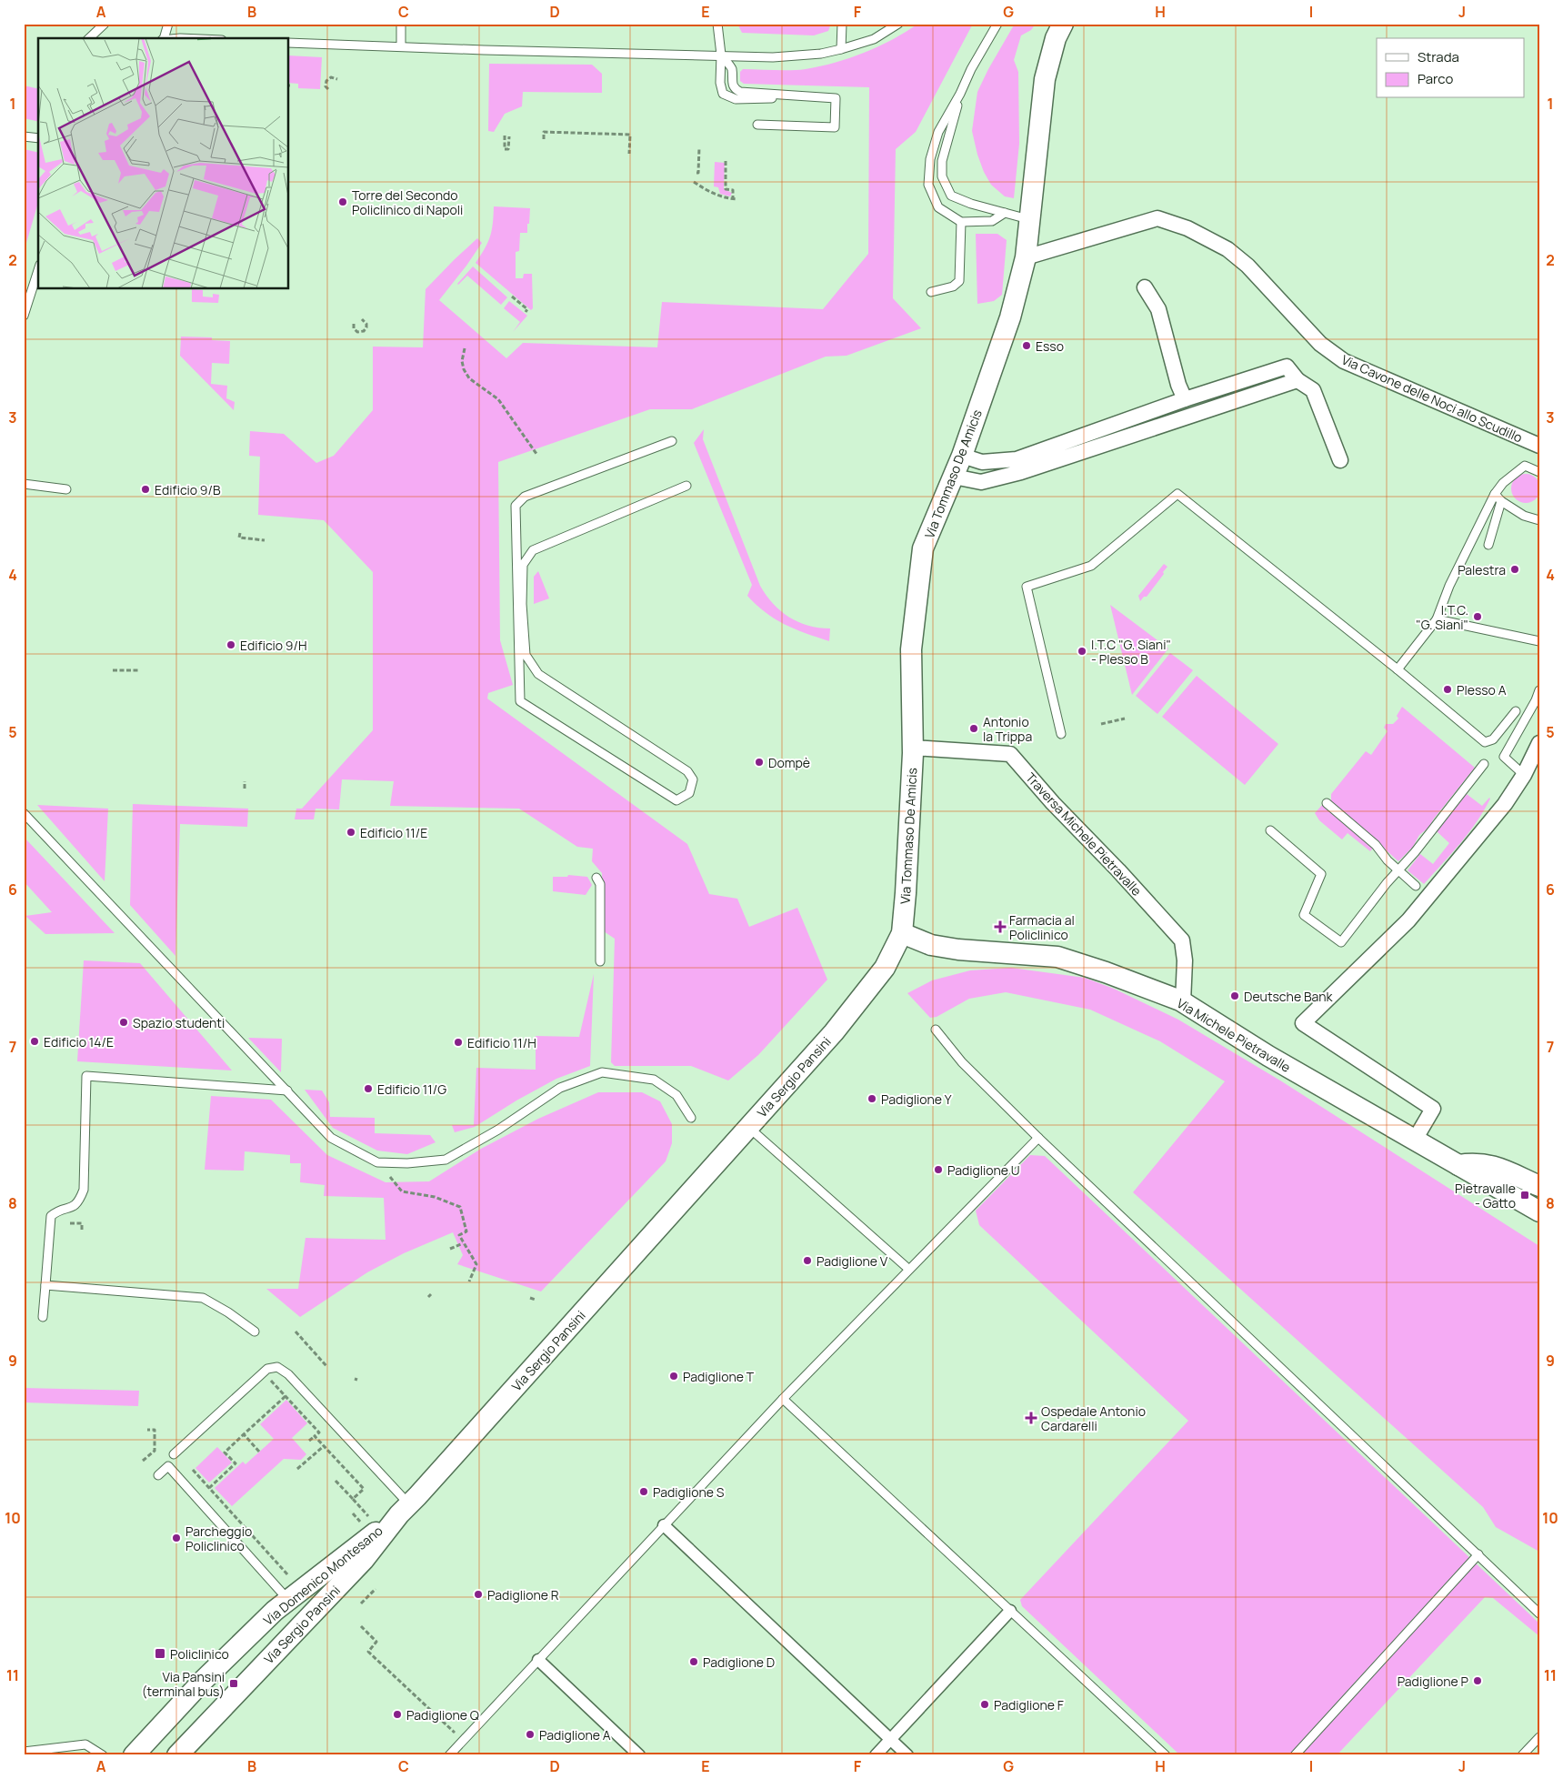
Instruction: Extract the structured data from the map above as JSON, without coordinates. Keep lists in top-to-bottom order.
{
  "streets": {
    "main road": [
      "Via Tommaso De Amicis",
      "Via Michele Pietravalle",
      "Via Sergio Pansini",
      "Via Domenico Montesano"
    ],
    "street": ["Via Cavone delle Noci allo Scudillo", "Traversa Michele Pietravalle"]
  },
  "crossings": [
    ["Via Cavone delle Noci allo Scudillo", "Via Tommaso De Amicis"],
    ["Via Tommaso De Amicis", "Traversa Michele Pietravalle"],
    ["Via Tommaso De Amicis", "Via Michele Pietravalle"],
    ["Via Tommaso De Amicis", "Via Sergio Pansini"],
    ["Traversa Michele Pietravalle", "Via Michele Pietravalle"],
    ["Via Michele Pietravalle", "Via Sergio Pansini"],
    ["Via Sergio Pansini", "Via Domenico Montesano"]
  ],
  "places": {
    "other": [
      "Torre del Secondo Policlinico di Napoli",
      "Esso",
      "Edificio 9/B",
      "Palestra",
      "I.T.C. \"G. Siani\"",
      "Edificio 9/H",
      "I.T.C \"G. Siani\" - Plesso B",
      "Plesso A",
      "Antonio la Trippa",
      "Dompè",
      "Edificio 11/E",
      "Deutsche Bank",
      "Spazio studenti",
      "Edificio 14/E",
      "Edificio 11/H",
      "Edificio 11/G",
      "Padiglione Y",
      "Padiglione U",
      "Padiglione V",
      "Padiglione T",
      "Padiglione S",
      "Parcheggio Policlinico",
      "Padiglione R",
      "Padiglione D",
      "Padiglione P",
      "Padiglione F",
      "Padiglione Q",
      "Padiglione A"
    ],
    "health": ["Farmacia al Policlinico", "Ospedale Antonio Cardarelli"],
    "transit": ["Pietravalle - Gatto", "Policlinico", "Via Pansini (terminal bus)"]
  },
  "legend": ["Strada", "Parco"],
  "grid": {
    "columns": [
      "A",
      "B",
      "C",
      "D",
      "E",
      "F",
      "G",
      "H",
      "I",
      "J"
    ],
    "rows": [
      "1",
      "2",
      "3",
      "4",
      "5",
      "6",
      "7",
      "8",
      "9",
      "10",
      "11"
    ]
  }
}
